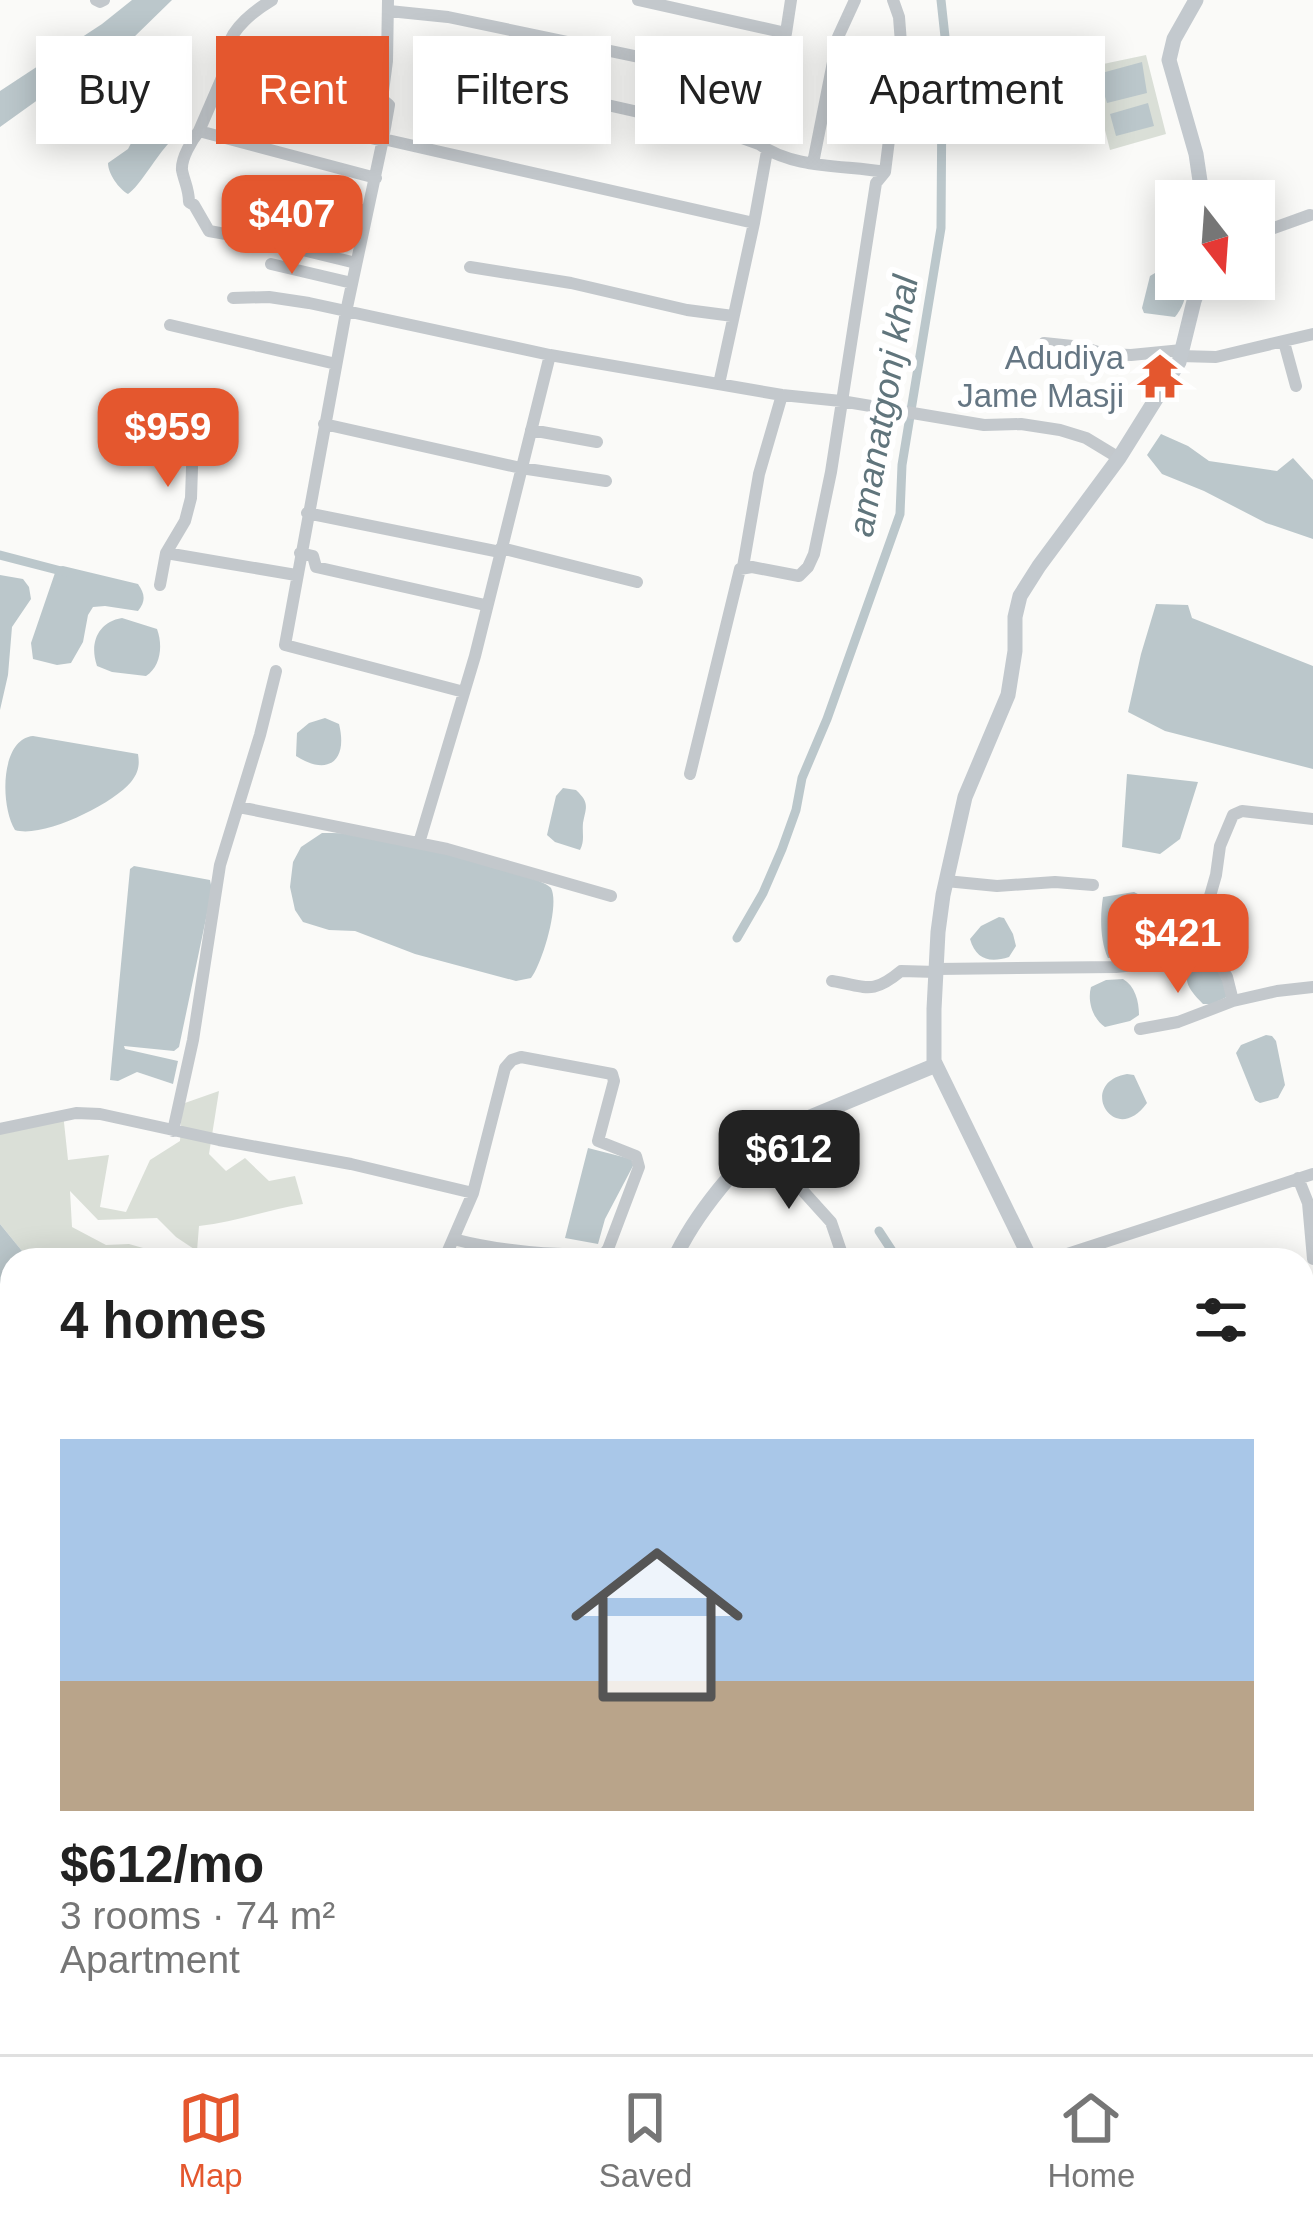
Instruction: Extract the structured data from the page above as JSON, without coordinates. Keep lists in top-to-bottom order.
{
  "water": ["amanatgonj khal"],
  "places": {
    "temple": ["Adudiya Jame Masji"]
  },
  "north": "bottom",
  "page": {
    "chip": [
      "Buy",
      "Rent",
      "Filters",
      "New",
      "Apartment"
    ],
    "price": [
      "$407",
      "$959",
      "$421",
      "$612"
    ],
    "heading": "4 homes",
    "list": [
      {
        "name": "$612/mo",
        "note": "3 rooms · 74 m² · Apartment"
      }
    ],
    "tabs": ["Map", "Saved", "Home"]
  }
}
